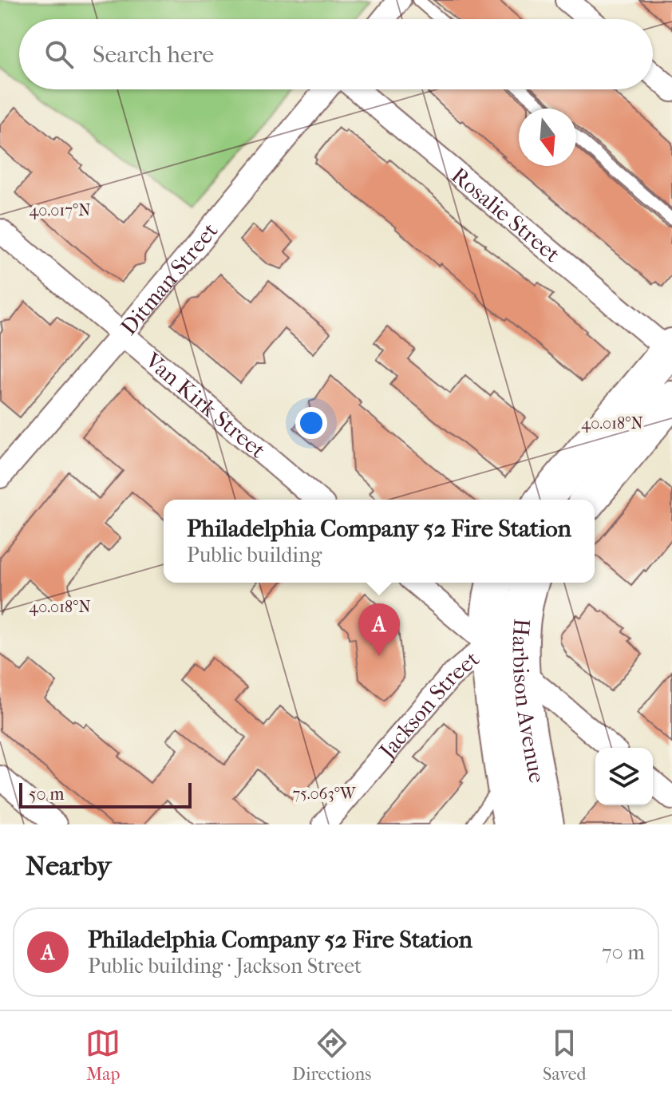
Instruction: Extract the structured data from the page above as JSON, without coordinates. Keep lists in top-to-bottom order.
{
  "streets": {
    "main road": ["Harbison Avenue"],
    "street": [
      "Rosalie Street",
      "Ditman Street",
      "Van Kirk Street",
      "Jackson Street"
    ]
  },
  "crossings": [
    ["Ditman Street", "Van Kirk Street"],
    ["Harbison Avenue", "Jackson Street"]
  ],
  "scale_bar": "50 m",
  "north": "bottom",
  "page": {
    "search": "Search here",
    "popup": ["Philadelphia Company 52 Fire Station", "Public building"],
    "pins": "A",
    "scale": "50 m",
    "heading": "Nearby",
    "list": [
      {
        "mark": "A",
        "name": "Philadelphia Company 52 Fire Station",
        "note": "Public building · Jackson Street",
        "value": "70 m"
      }
    ],
    "nav": ["Map", "Directions", "Saved"]
  },
  "coordinates": ["40.017°N", "40.018°N", "75.063°W"]
}
